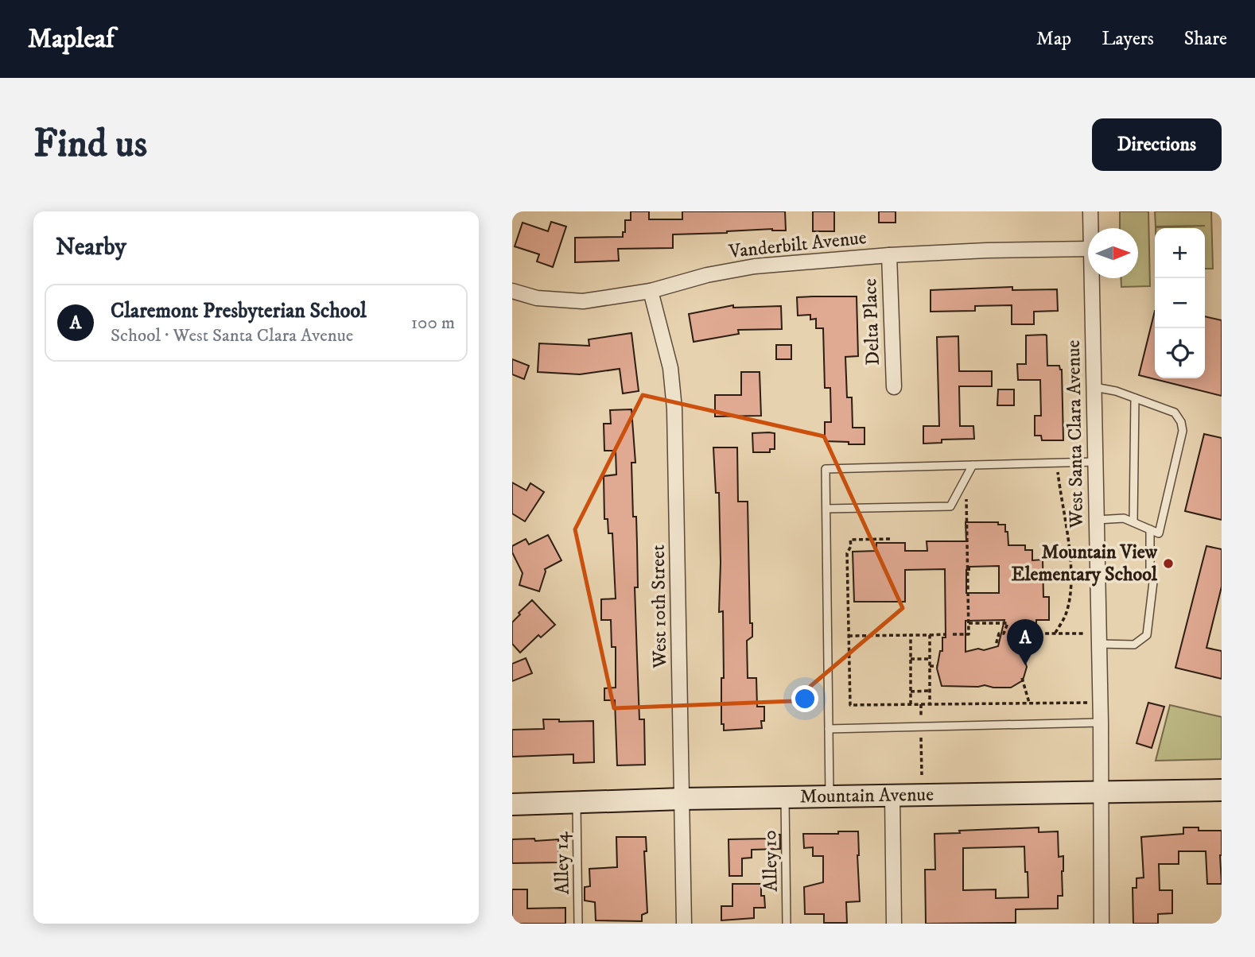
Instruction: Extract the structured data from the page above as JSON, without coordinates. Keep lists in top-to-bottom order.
{
  "streets": {
    "main road": ["Mountain Avenue"],
    "street": [
      "Vanderbilt Avenue",
      "Delta Place",
      "West Santa Clara Avenue",
      "West 10th Street"
    ],
    "lane": ["Alley 10", "Alley 14"]
  },
  "crossings": [
    ["Vanderbilt Avenue", "Delta Place"],
    ["Vanderbilt Avenue", "West 10th Street"],
    ["West Santa Clara Avenue", "Mountain Avenue"],
    ["West 10th Street", "Mountain Avenue"],
    ["Mountain Avenue", "Alley 10"],
    ["Mountain Avenue", "Alley 14"]
  ],
  "places": ["Mountain View Elementary School"],
  "north": "right",
  "page": {
    "header": "Mapleaf",
    "nav": ["Map", "Layers", "Share"],
    "buttons": "Directions",
    "title": "Find us",
    "heading": "Nearby",
    "map_buttons": ["+", "−"],
    "list": [
      {
        "mark": "A",
        "name": "Claremont Presbyterian School",
        "note": "School · West Santa Clara Avenue",
        "value": "100 m"
      }
    ],
    "pins": "A"
  }
}
